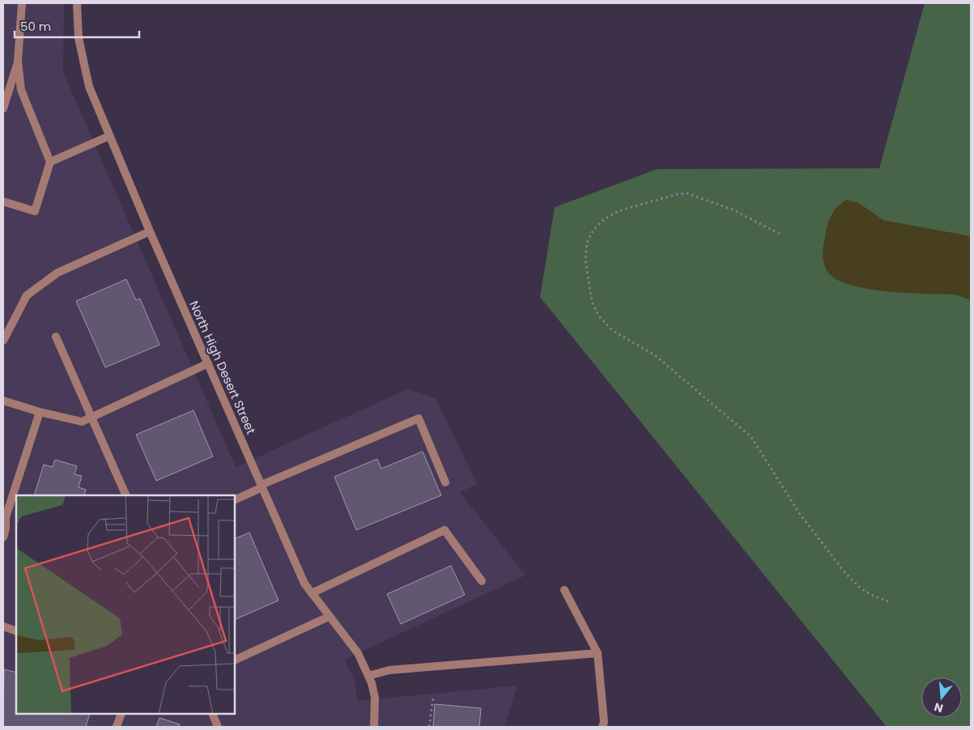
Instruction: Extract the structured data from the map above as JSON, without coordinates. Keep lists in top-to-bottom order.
{
  "streets": {
    "street": ["North High Desert Street"]
  },
  "scale_bar": "50 m",
  "north": "bottom"
}
